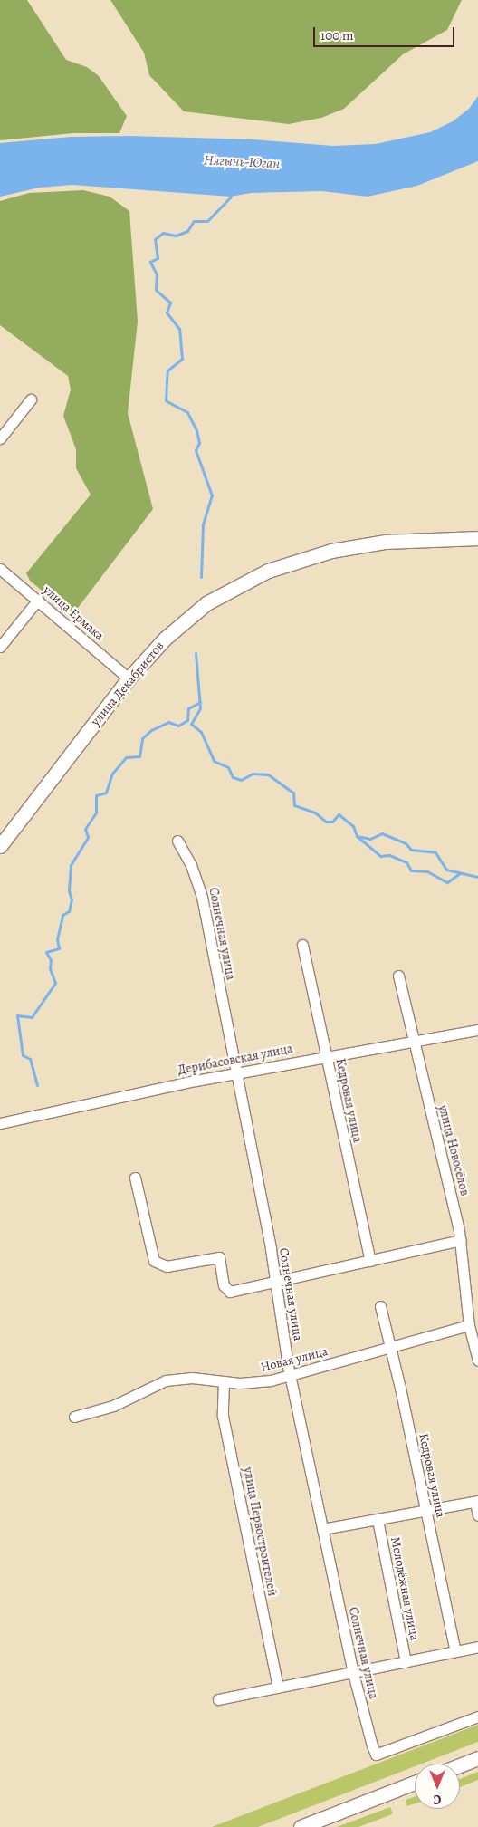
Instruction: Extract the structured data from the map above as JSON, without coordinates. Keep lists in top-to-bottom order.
{
  "streets": {
    "main road": ["улица Декабристов"],
    "street": [
      "улица Ермака",
      "Солнечная улица",
      "Дерибасовская улица",
      "Кедровая улица",
      "улица Новосёлов",
      "Новая улица",
      "улица Первостроителей",
      "Молодёжная улица"
    ]
  },
  "crossings": [
    ["улица Ермака", "улица Декабристов"],
    ["Солнечная улица", "Дерибасовская улица"],
    ["Солнечная улица", "Новая улица"],
    ["Дерибасовская улица", "Кедровая улица"],
    ["Дерибасовская улица", "улица Новосёлов"],
    ["Кедровая улица", "Новая улица"],
    ["улица Новосёлов", "Новая улица"],
    ["Новая улица", "улица Первостроителей"]
  ],
  "water": ["Нягынь-Юган"],
  "scale_bar": "100 m",
  "north": "bottom"
}
